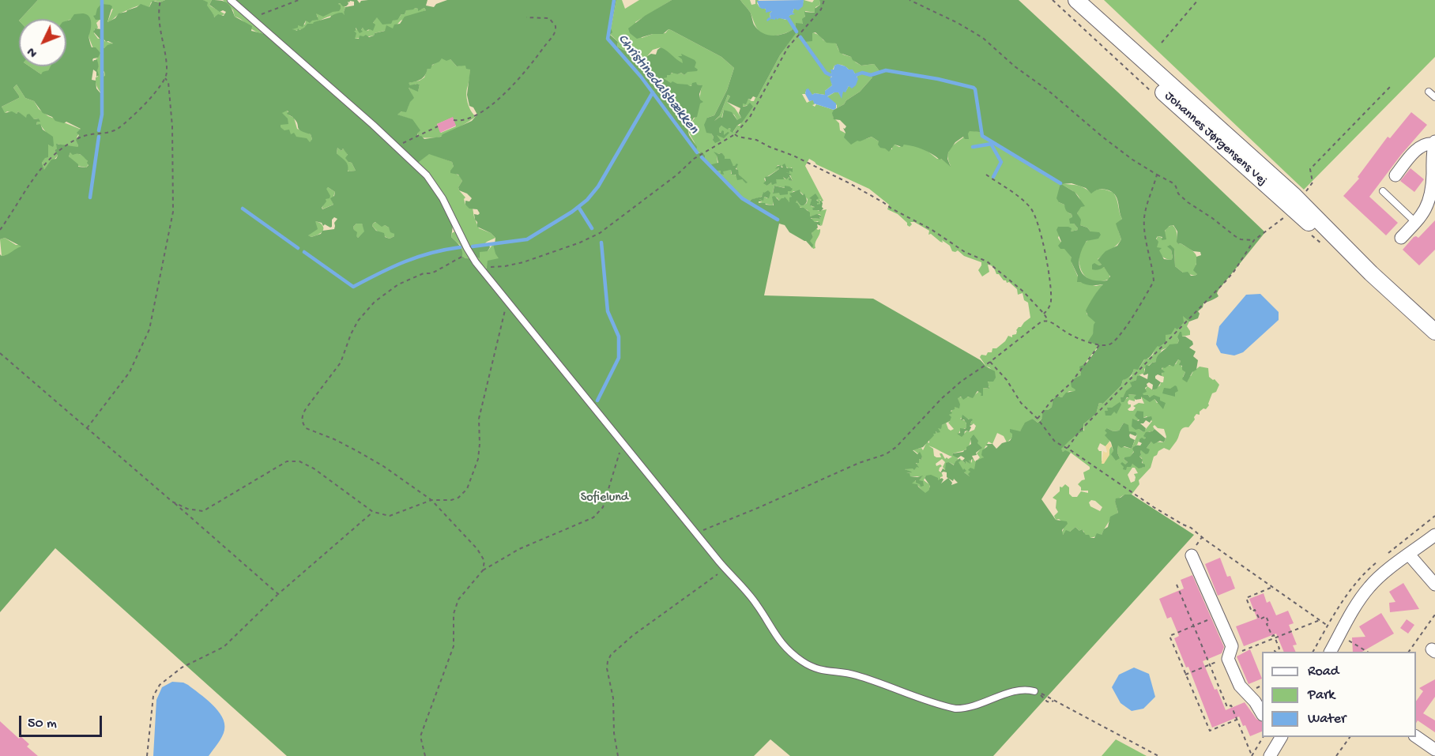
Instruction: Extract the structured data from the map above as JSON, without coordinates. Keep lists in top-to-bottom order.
{
  "streets": {
    "street": ["Johannes Jørgensens Vej"]
  },
  "water": ["Christinedalsbækken"],
  "parks": ["Sofielund"],
  "legend": ["Road", "Park", "Water"],
  "scale_bar": "50 m",
  "north": "bottom left"
}
